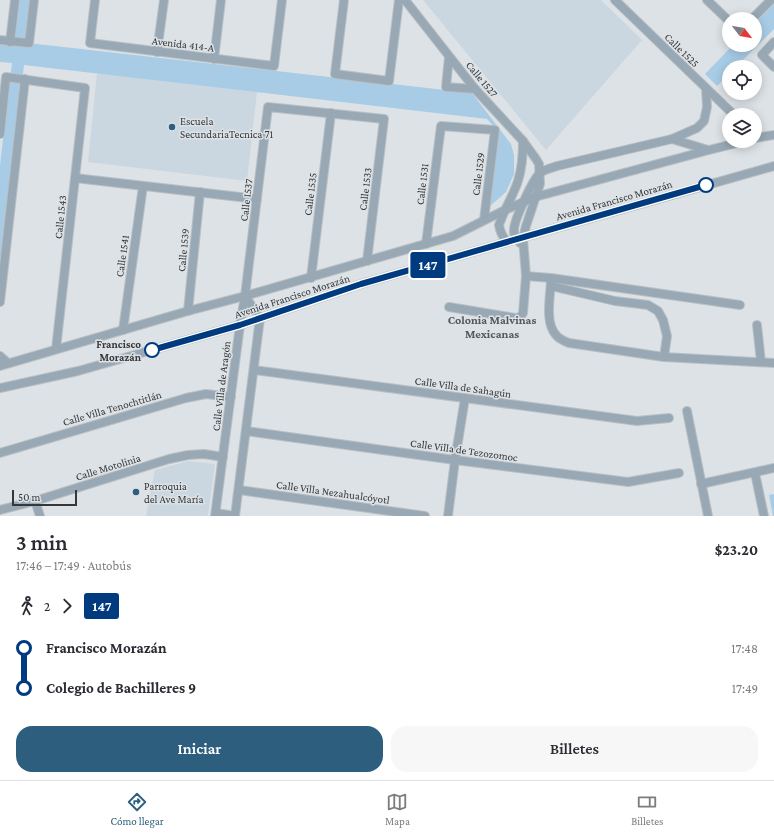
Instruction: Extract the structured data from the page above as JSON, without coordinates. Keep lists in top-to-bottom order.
{
  "streets": {
    "street": [
      "Avenida 414-A",
      "Calle 1525",
      "Calle 1527",
      "Calle 1529",
      "Calle 1531",
      "Calle 1533",
      "Calle 1535",
      "Calle 1537",
      "Avenida Francisco Morazán",
      "Calle 1543",
      "Calle 1539",
      "Calle 1541",
      "Calle Villa de Aragón",
      "Calle Villa de Sahagún",
      "Calle Villa Tenochtitlán",
      "Calle Villa de Tezozomoc",
      "Calle Motolinia",
      "Calle Villa Nezahualcóyotl"
    ]
  },
  "crossings": [
    ["Calle 1529", "Calle 1531"],
    ["Calle 1529", "Avenida Francisco Morazán"],
    ["Calle 1531", "Avenida Francisco Morazán"],
    ["Calle 1533", "Calle 1535"],
    ["Calle 1533", "Calle 1537"],
    ["Calle 1533", "Avenida Francisco Morazán"],
    ["Calle 1535", "Calle 1537"],
    ["Calle 1535", "Avenida Francisco Morazán"],
    ["Calle 1537", "Avenida Francisco Morazán"],
    ["Calle 1537", "Calle Villa de Aragón"],
    ["Avenida Francisco Morazán", "Calle 1543"],
    ["Avenida Francisco Morazán", "Calle 1539"],
    ["Avenida Francisco Morazán", "Calle 1541"],
    ["Avenida Francisco Morazán", "Calle Villa de Aragón"],
    ["Calle Villa de Aragón", "Calle Villa de Sahagún"],
    ["Calle Villa de Aragón", "Calle Villa Tenochtitlán"],
    ["Calle Villa de Aragón", "Calle Villa de Tezozomoc"],
    ["Calle Villa de Aragón", "Calle Motolinia"],
    ["Calle Villa de Aragón", "Calle Villa Nezahualcóyotl"]
  ],
  "districts": ["Colonia Malvinas Mexicanas"],
  "places": ["Escuela SecundariaTecnica 71", "Francisco Morazán", "Parroquia del Ave María"],
  "lines": ["bus line 147"],
  "scale_bar": "50 m",
  "north": "bottom right",
  "page": {
    "on_map": "147",
    "scale": "50 m",
    "heading": ["3 min", "17:46 – 17:49 · Autobús", "$23.20"],
    "legs": ["2", "147"],
    "list": [
      {
        "name": "Francisco Morazán",
        "value": "17:48"
      },
      {
        "name": "Colegio de Bachilleres 9",
        "value": "17:49"
      }
    ],
    "buttons": ["Iniciar", "Billetes"],
    "tabs": ["Cómo llegar", "Mapa", "Billetes"]
  }
}
